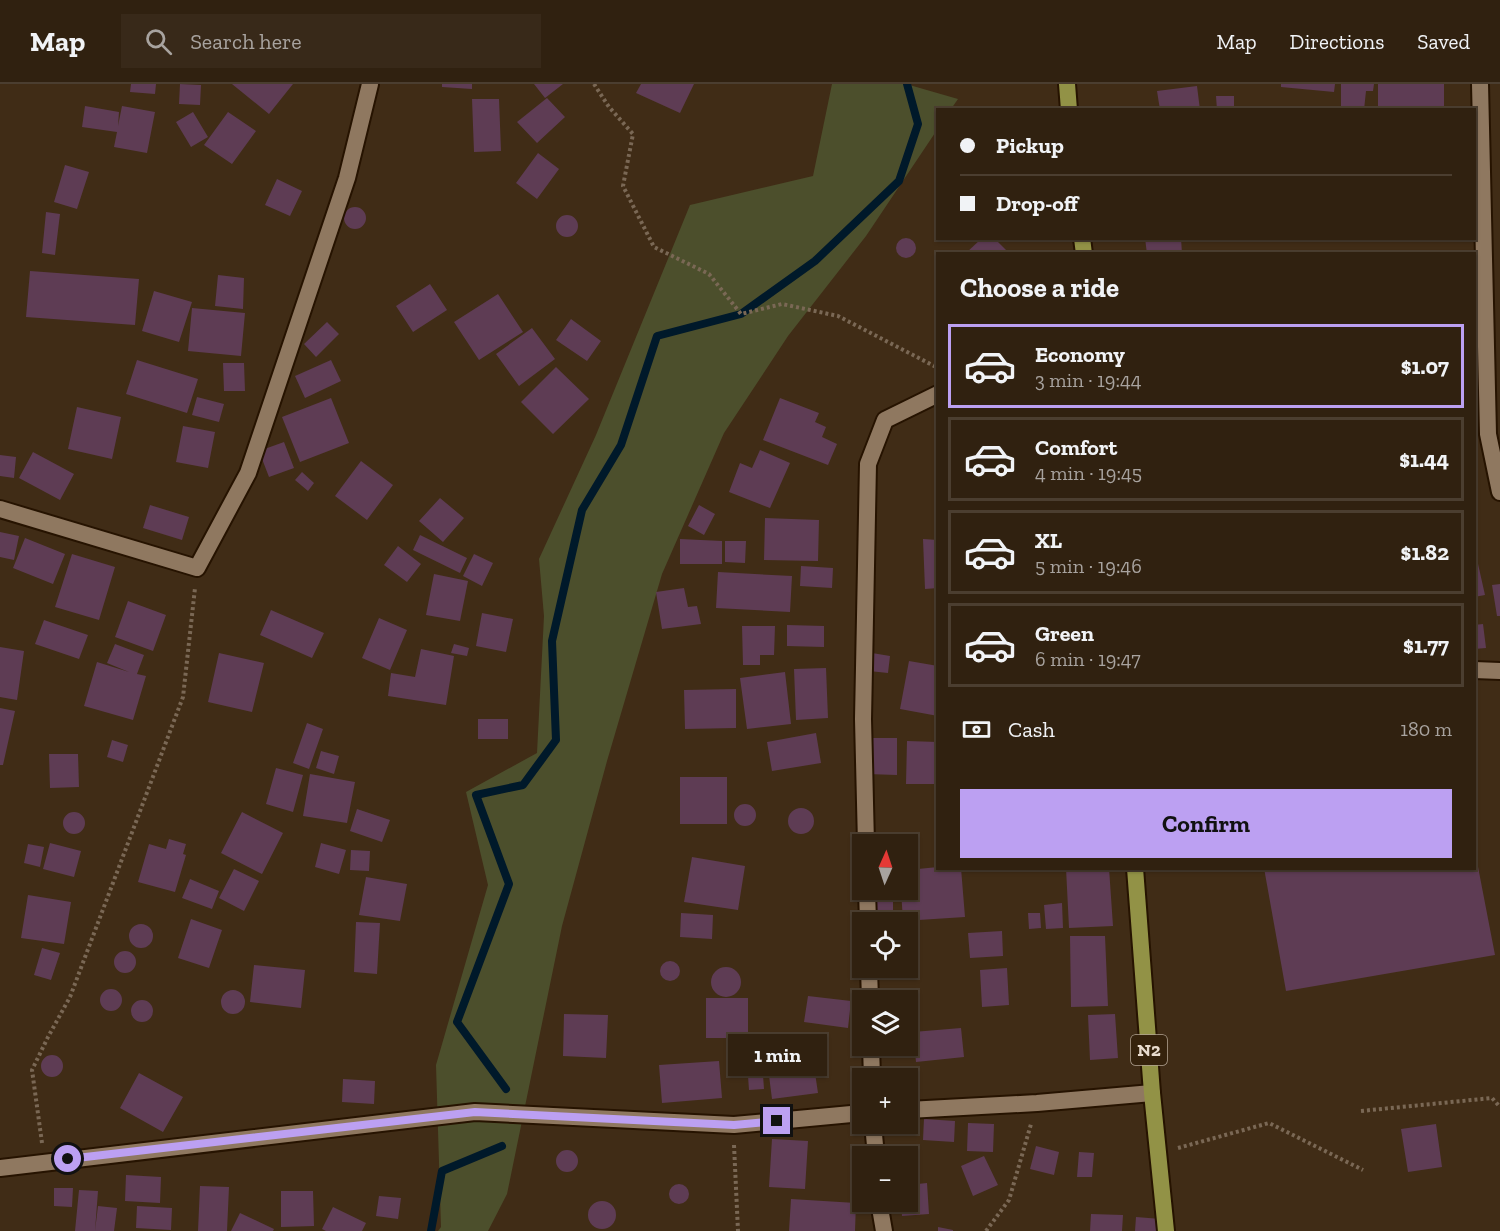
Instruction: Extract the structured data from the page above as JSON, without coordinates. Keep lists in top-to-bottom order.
{
  "streets": {
    "highway": ["N2"]
  },
  "north": "top",
  "page": {
    "header": "Map",
    "search": "Search here",
    "nav": ["Map", "Directions", "Saved"],
    "banner": ["Pickup", "Drop-off"],
    "heading": "Choose a ride",
    "list": [
      {
        "name": "Economy",
        "note": "3 min · 19:44",
        "value": "$1.07"
      },
      {
        "name": "Comfort",
        "note": "4 min · 19:45",
        "value": "$1.44"
      },
      {
        "name": "XL",
        "note": "5 min · 19:46",
        "value": "$1.82"
      },
      {
        "name": "Green",
        "note": "6 min · 19:47",
        "value": "$1.77"
      }
    ],
    "pay": ["Cash", "180 m"],
    "buttons": "Confirm",
    "map_buttons": ["+", "−"],
    "bubble": "1 min"
  }
}
